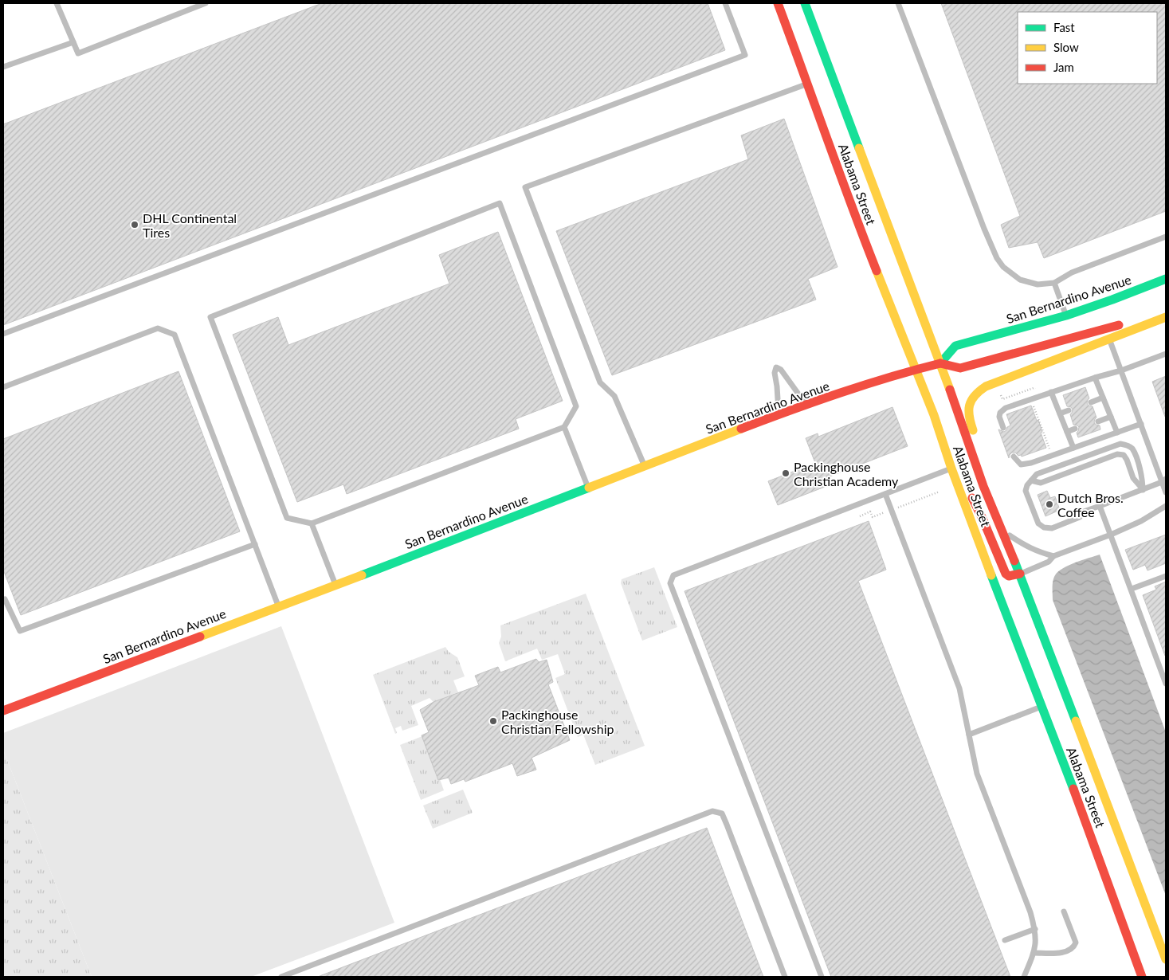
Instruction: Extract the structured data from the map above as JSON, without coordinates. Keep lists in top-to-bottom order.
{
  "streets": {
    "main road": ["Alabama Street", "San Bernardino Avenue"]
  },
  "crossings": [
    ["Alabama Street", "San Bernardino Avenue"]
  ],
  "places": [
    "DHL Continental Tires",
    "Packinghouse Christian Academy",
    "Dutch Bros. Coffee",
    "Packinghouse Christian Fellowship"
  ],
  "legend": ["Fast", "Slow", "Jam"]
}
